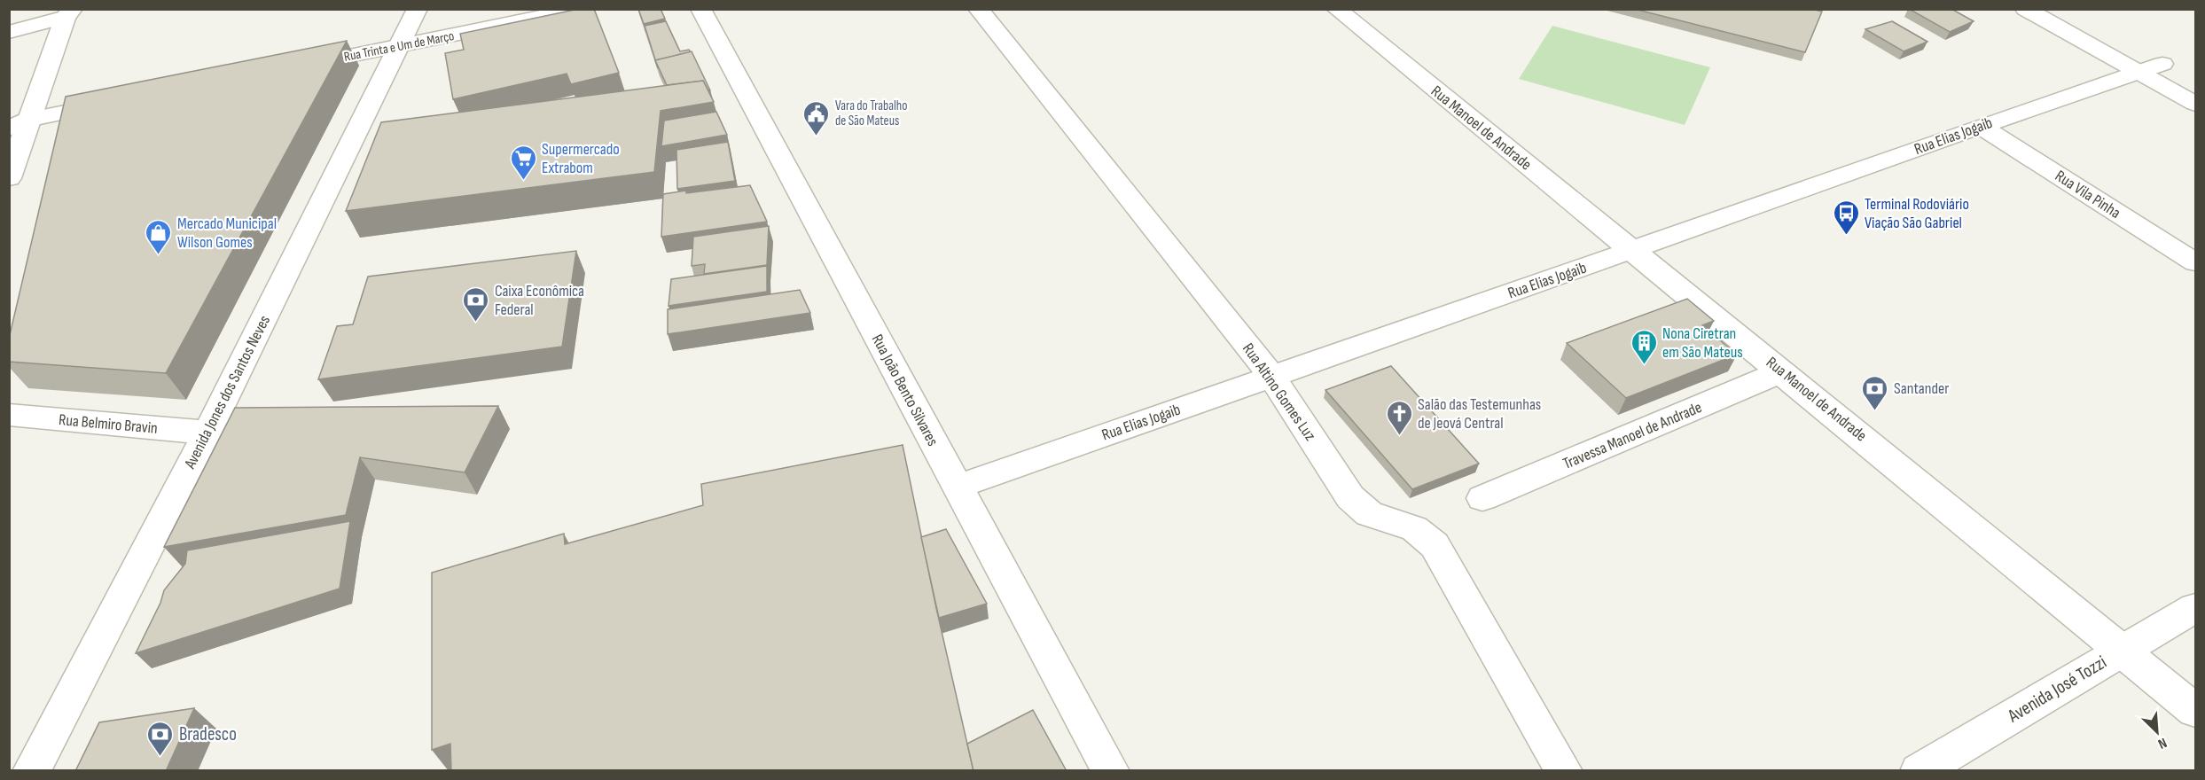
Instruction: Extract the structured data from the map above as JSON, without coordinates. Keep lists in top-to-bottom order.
{
  "streets": {
    "street": [
      "Rua Trinta e Um de Março",
      "Rua Manoel de Andrade",
      "Rua Elias Jogaib",
      "Rua Vila Pinha",
      "Rua João Bento Silvares",
      "Avenida Jones dos Santos Neves",
      "Rua Altino Gomes Luz",
      "Rua Belmiro Bravin",
      "Travessa Manoel de Andrade",
      "Avenida José Tozzi"
    ]
  },
  "crossings": [
    ["Rua Trinta e Um de Março", "Avenida Jones dos Santos Neves"],
    ["Rua Manoel de Andrade", "Rua Elias Jogaib"],
    ["Rua Manoel de Andrade", "Travessa Manoel de Andrade"],
    ["Rua Manoel de Andrade", "Avenida José Tozzi"],
    ["Rua Elias Jogaib", "Rua Vila Pinha"],
    ["Rua Elias Jogaib", "Rua João Bento Silvares"],
    ["Rua Elias Jogaib", "Rua Altino Gomes Luz"],
    ["Avenida Jones dos Santos Neves", "Rua Belmiro Bravin"]
  ],
  "places": {
    "public building": ["Vara do Trabalho de São Mateus"],
    "supermarket": ["Supermercado Extrabom"],
    "bus stop": ["Terminal Rodoviário Viação São Gabriel"],
    "shop": ["Mercado Municipal Wilson Gomes"],
    "bank": ["Caixa Econômica Federal", "Santander", "Bradesco"],
    "building": ["Nona Ciretran em São Mateus"],
    "church": ["Salão das Testemunhas de Jeová Central"]
  },
  "north": "bottom right"
}
